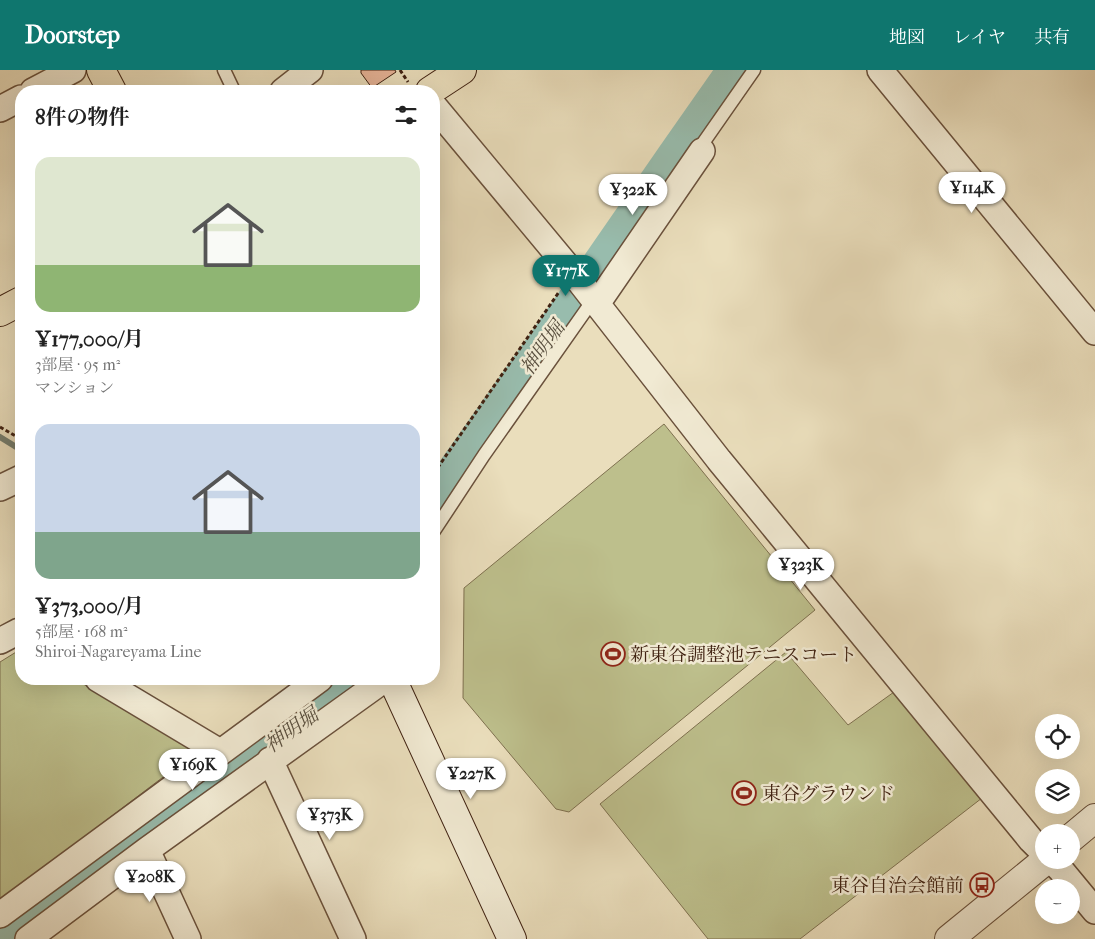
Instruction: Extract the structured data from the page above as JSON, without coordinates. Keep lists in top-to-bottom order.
{
  "water": ["神明堀"],
  "places": {
    "sports": ["新東谷調整池テニスコート", "東谷グラウンド"],
    "bus stop": ["東谷自治会館前"]
  },
  "page": {
    "header": "Doorstep",
    "nav": ["地図", "レイヤ", "共有"],
    "heading": "8件の物件",
    "list": [
      {
        "name": "¥177,000/月",
        "note": "3部屋 · 95 m² · マンション"
      },
      {
        "name": "¥373,000/月",
        "note": "5部屋 · 168 m² · Shiroi-Nagareyama Line"
      }
    ],
    "price": [
      "¥114K",
      "¥322K",
      "¥177K",
      "¥323K",
      "¥169K",
      "¥227K",
      "¥373K",
      "¥208K"
    ],
    "map_buttons": ["+", "−"]
  }
}
